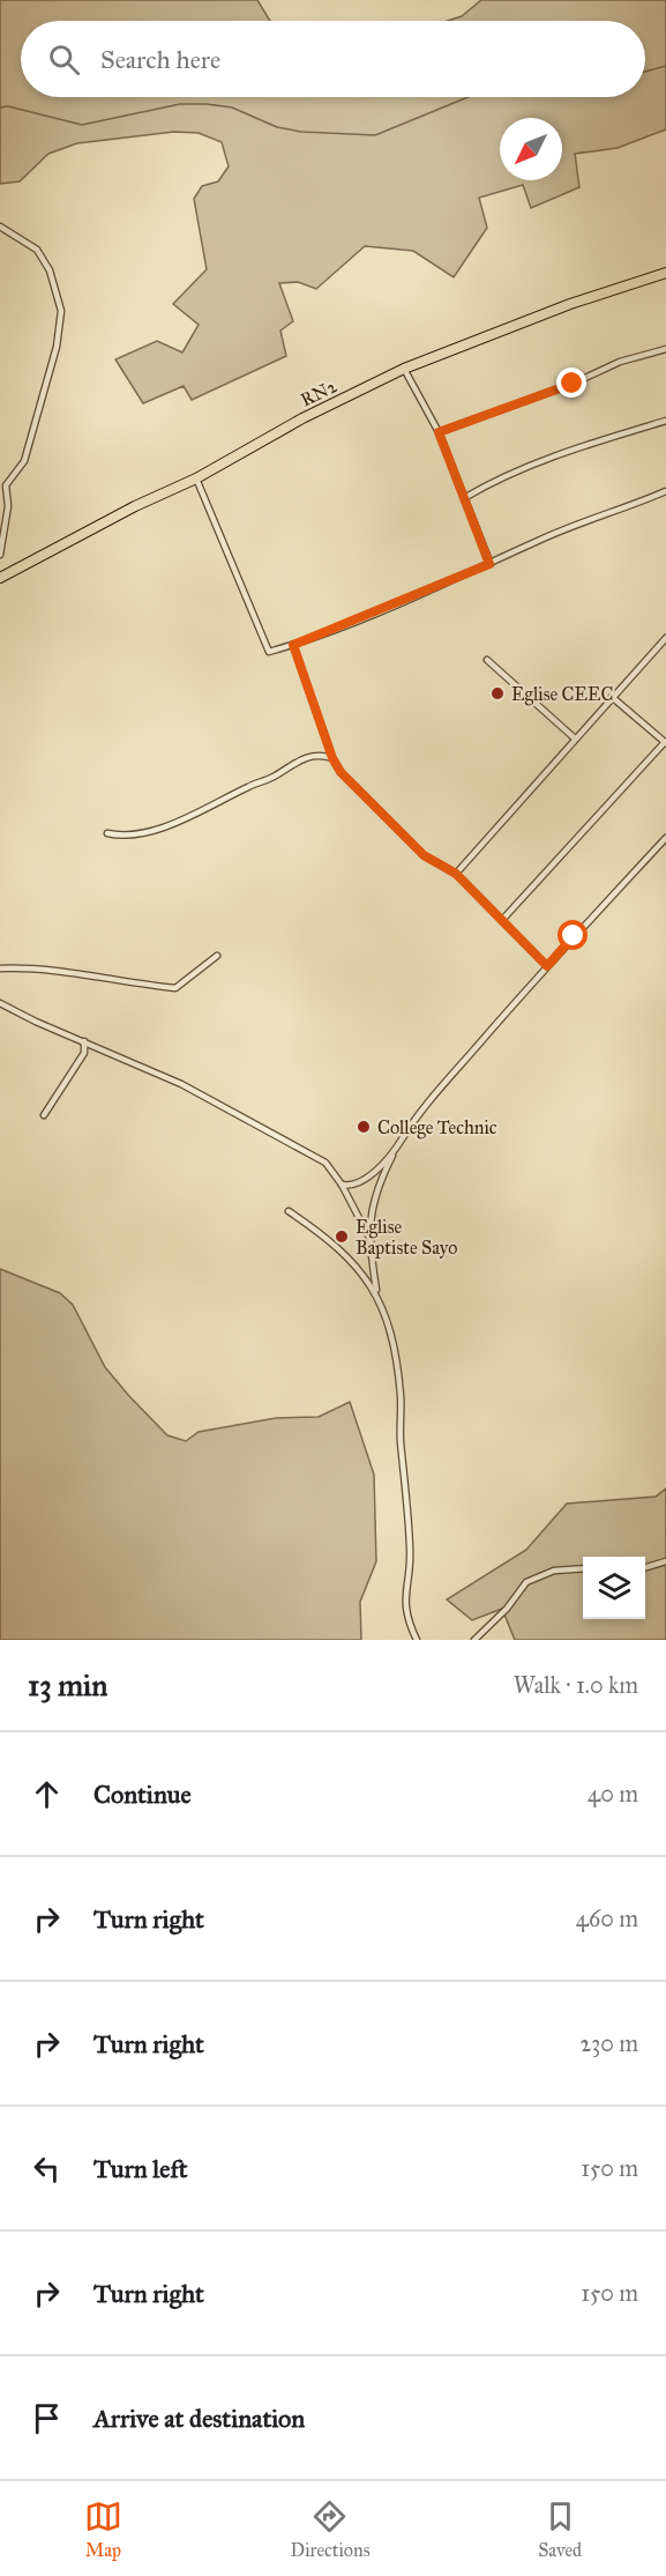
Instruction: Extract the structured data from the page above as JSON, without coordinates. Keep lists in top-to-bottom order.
{
  "streets": {
    "main road": ["RN2"]
  },
  "places": ["Eglise CEEC", "College Technic", "Eglise Baptiste Sayo"],
  "north": "bottom left",
  "page": {
    "search": "Search here",
    "heading": ["13 min", "Walk · 1.0 km"],
    "list": [
      ["Continue", "40 m"],
      ["Turn right", "460 m"],
      ["Turn right", "230 m"],
      ["Turn left", "150 m"],
      ["Turn right", "150 m"],
      "Arrive at destination"
    ],
    "nav": ["Map", "Directions", "Saved"]
  }
}
